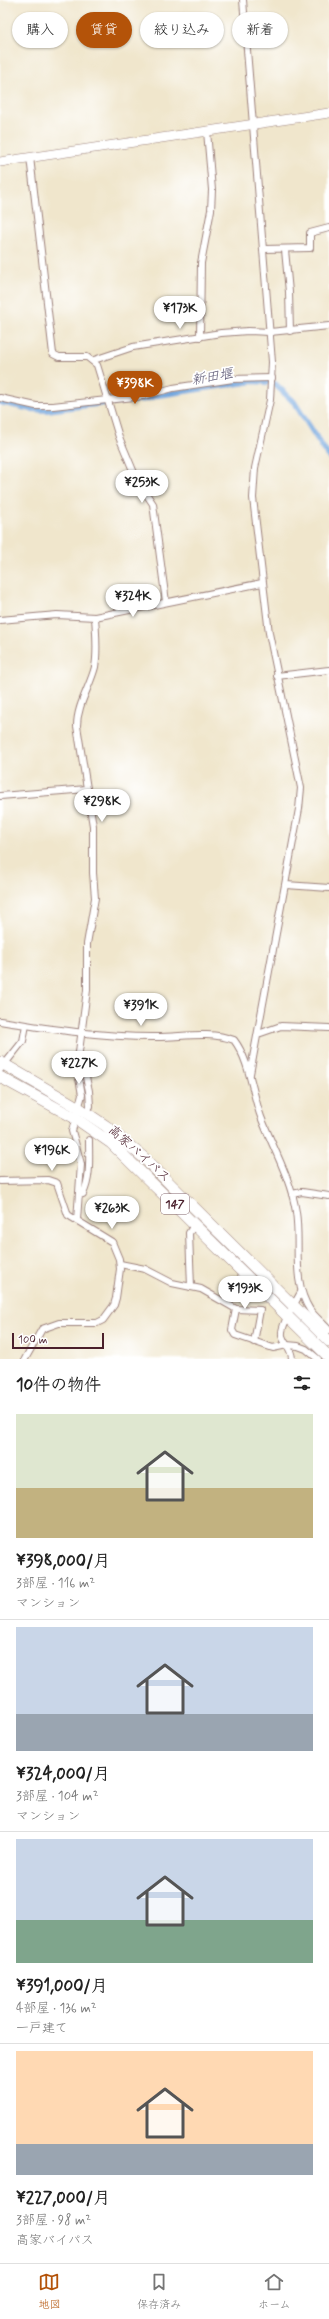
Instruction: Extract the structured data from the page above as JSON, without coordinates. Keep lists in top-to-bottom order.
{
  "streets": {
    "highway": ["高家バイパス", "147"]
  },
  "water": ["新田堰"],
  "scale_bar": "100 m",
  "page": {
    "chip": [
      "購入",
      "賃貸",
      "絞り込み",
      "新着"
    ],
    "price": [
      "¥173K",
      "¥398K",
      "¥253K",
      "¥324K",
      "¥298K",
      "¥391K",
      "¥227K",
      "¥196K",
      "¥263K",
      "¥193K"
    ],
    "scale": "100 m",
    "heading": "10件の物件",
    "list": [
      {
        "name": "¥398,000/月",
        "note": "3部屋 · 116 m² · マンション"
      },
      {
        "name": "¥324,000/月",
        "note": "3部屋 · 104 m² · マンション"
      },
      {
        "name": "¥391,000/月",
        "note": "4部屋 · 136 m² · 一戸建て"
      },
      {
        "name": "¥227,000/月",
        "note": "3部屋 · 98 m² · 高家バイパス"
      }
    ],
    "tabs": ["地図", "保存済み", "ホーム"]
  }
}
